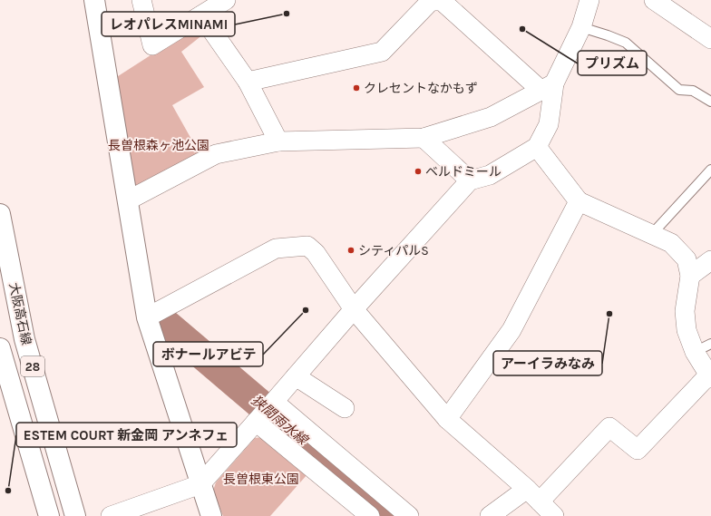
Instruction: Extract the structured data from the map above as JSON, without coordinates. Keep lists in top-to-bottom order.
{
  "streets": {
    "street": ["大阪高石線", "28"]
  },
  "water": ["狭間雨水線"],
  "parks": ["長曽根森ヶ池公園", "長曽根東公園"],
  "places": [
    "レオパレスMINAMI",
    "プリズム",
    "クレセントなかもず",
    "ベルドミール",
    "シティパルS",
    "ボナールアビテ",
    "アーイラみなみ",
    "ESTEM COURT 新金岡 アンネフェ"
  ]
}
